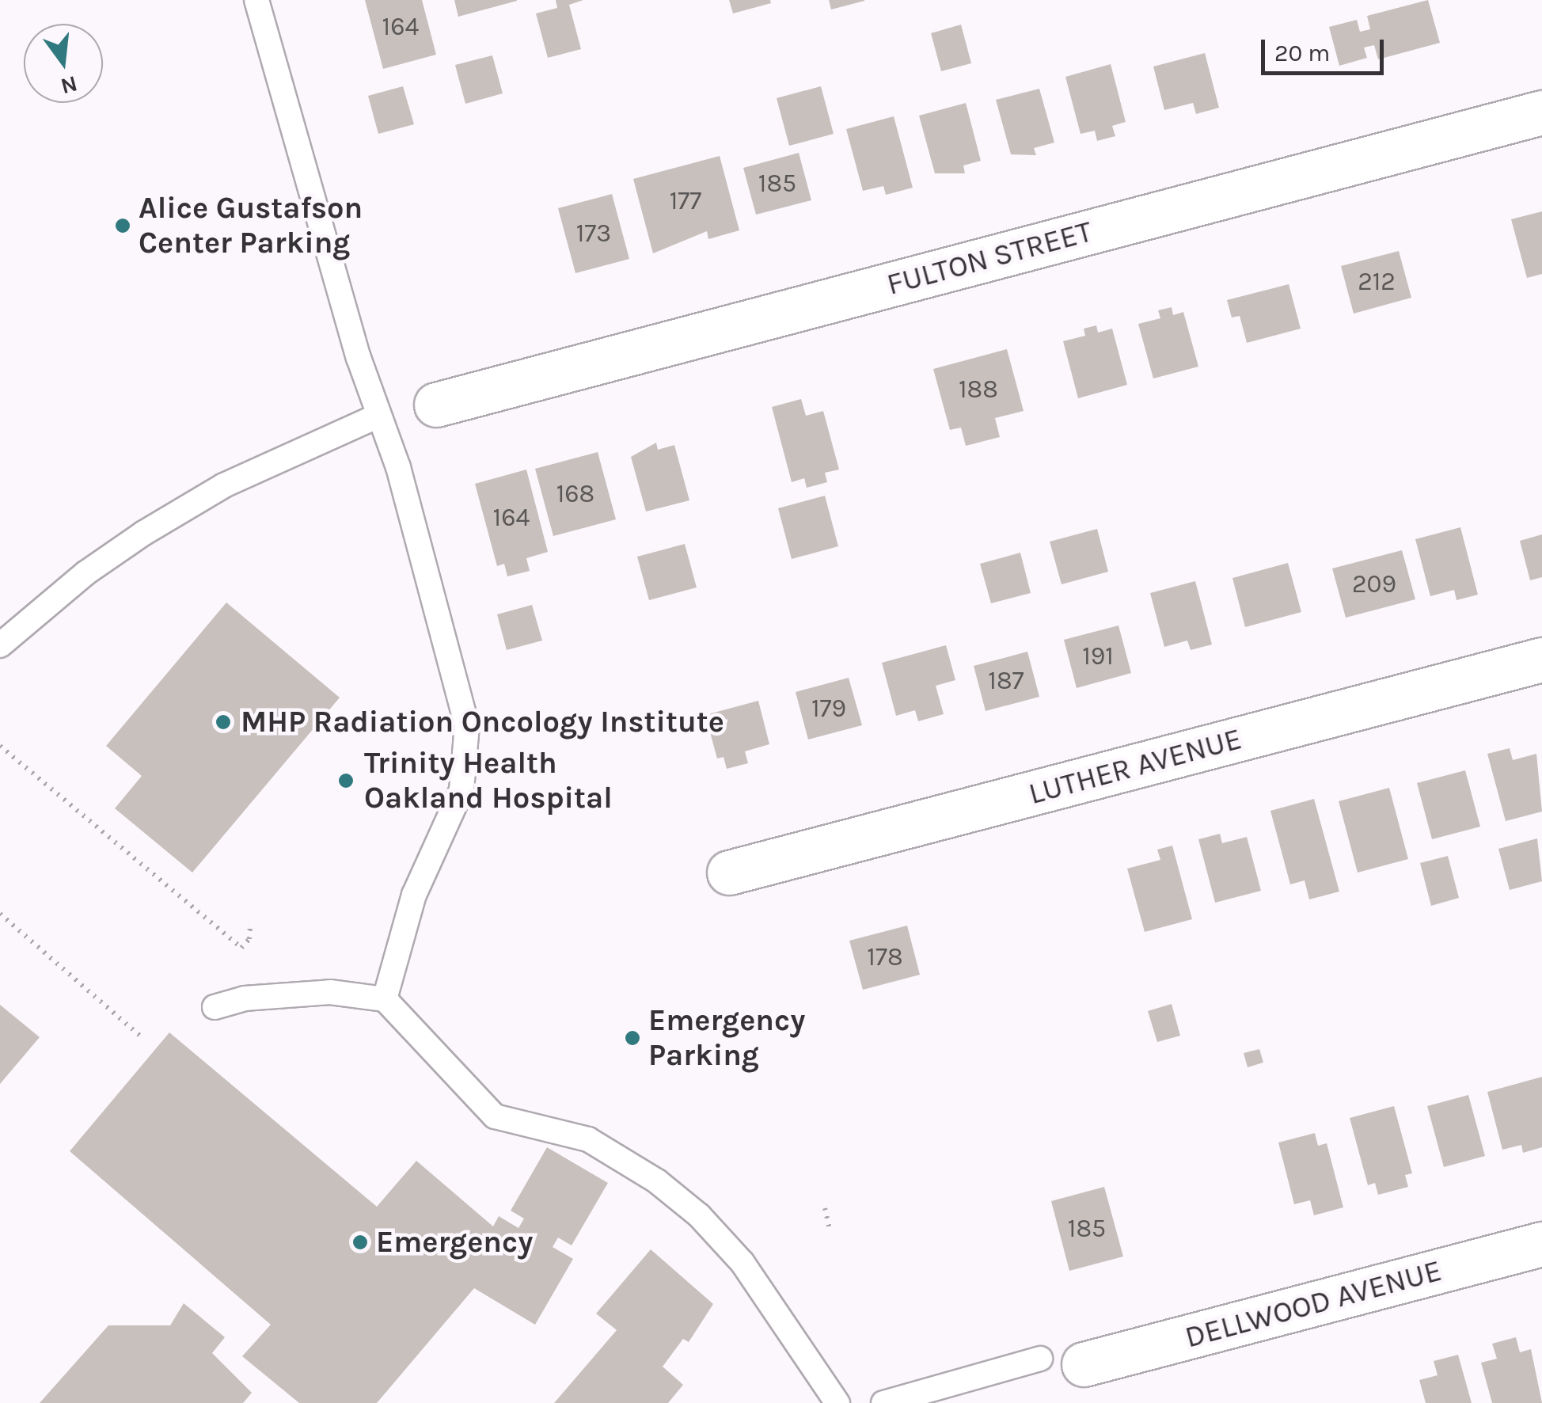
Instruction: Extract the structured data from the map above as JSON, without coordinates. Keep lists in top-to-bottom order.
{
  "streets": {
    "street": ["FULTON STREET", "LUTHER AVENUE", "DELLWOOD AVENUE"]
  },
  "places": [
    "Alice Gustafson Center Parking",
    "MHP Radiation Oncology Institute",
    "Trinity Health Oakland Hospital",
    "Emergency Parking",
    "Emergency"
  ],
  "house_numbers": [
    "164",
    "185",
    "177",
    "173",
    "212",
    "188",
    "168",
    "164",
    "209",
    "191",
    "187",
    "179",
    "178",
    "185"
  ],
  "scale_bar": "20 m",
  "north": "bottom"
}
